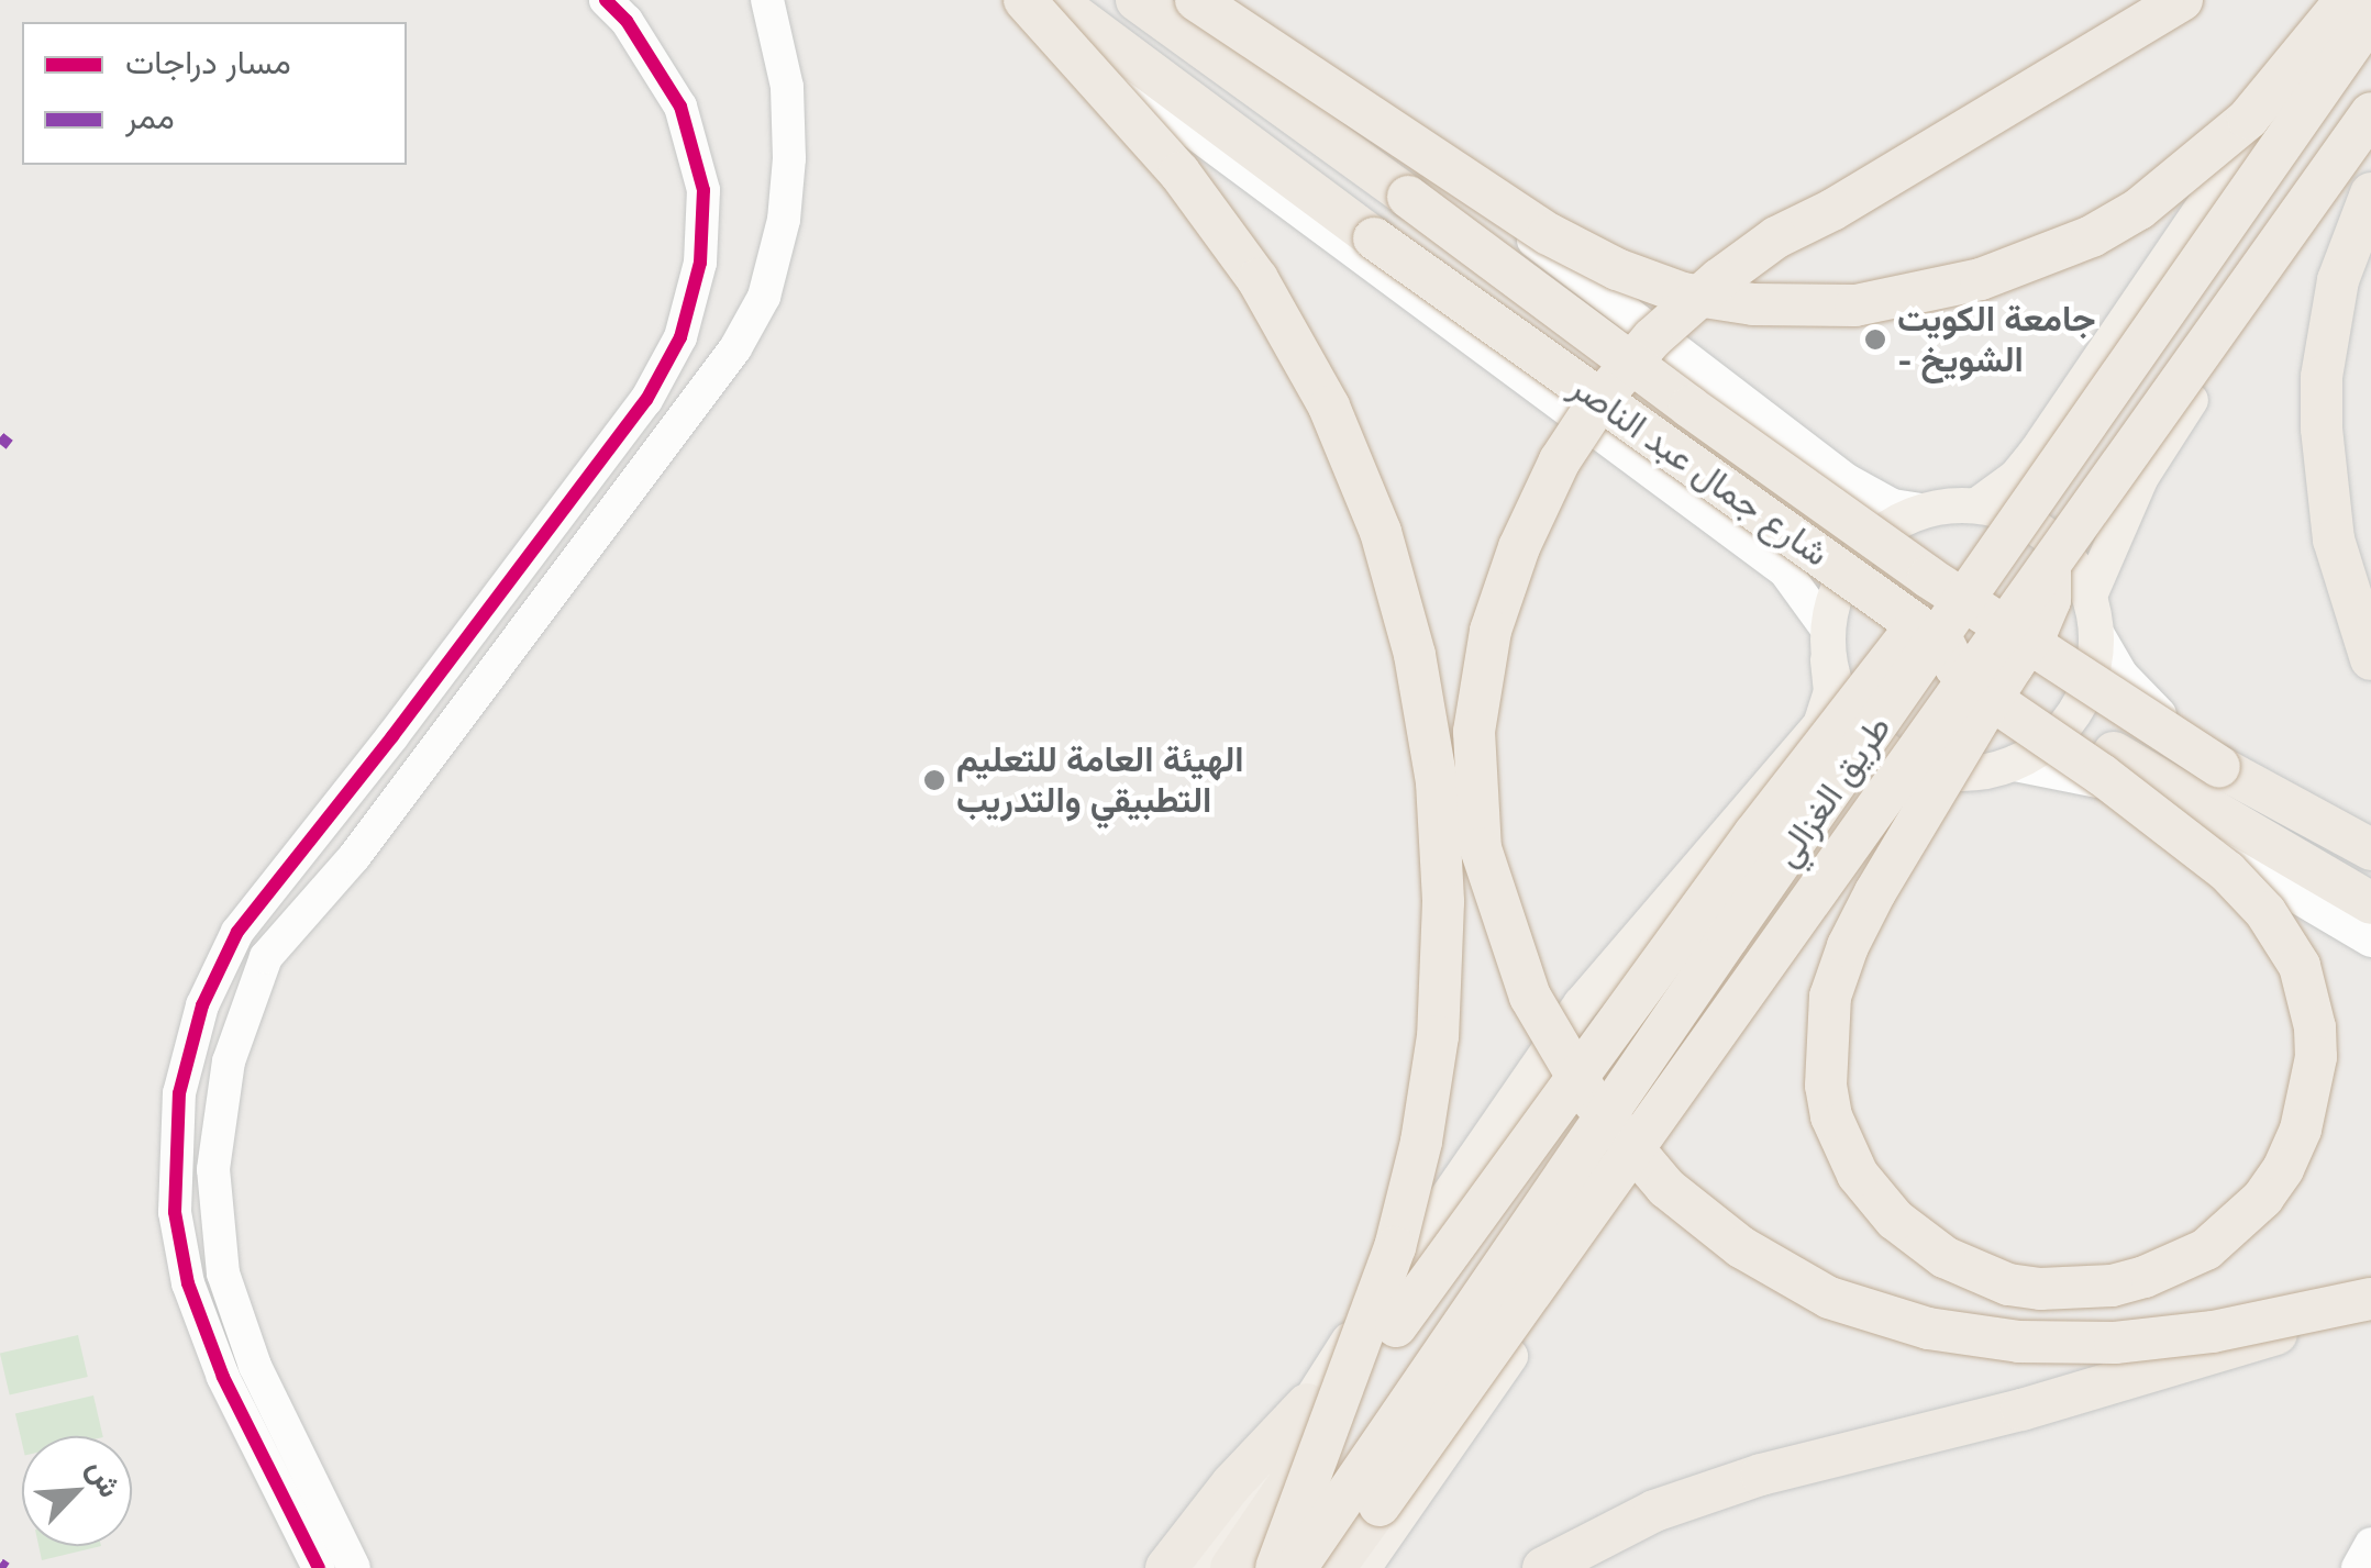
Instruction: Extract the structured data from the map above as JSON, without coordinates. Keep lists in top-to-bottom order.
{
  "streets": {
    "highway": ["شارع جمال عبد الناصر", "طريق الغزالي"]
  },
  "places": ["جامعة الكويت - الشويخ", "الهيئة العامة للتعليم التطبيقي والتدريب"],
  "legend": ["مسار دراجات", "ممر"],
  "north": "top right"
}
